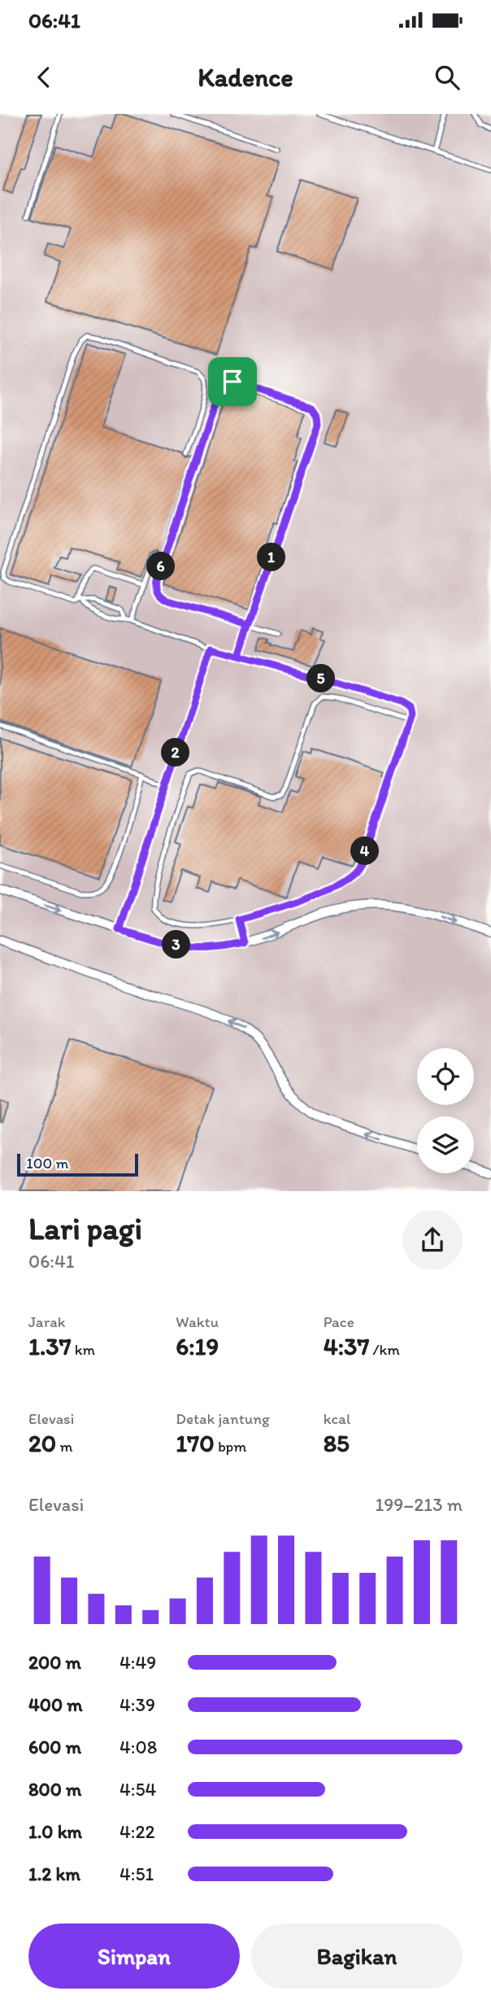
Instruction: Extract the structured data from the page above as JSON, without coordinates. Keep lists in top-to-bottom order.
{
  "scale_bar": "100 m",
  "page": {
    "status": "06:41",
    "header": "Kadence",
    "pins": [
      "1",
      "6",
      "5",
      "2",
      "4",
      "3"
    ],
    "scale": "100 m",
    "heading": ["Lari pagi", "06:41"],
    "stats": [
      ["Jarak", "1.37 km"],
      ["Waktu", "6:19"],
      ["Pace", "4:37 /km"],
      ["Elevasi", "20 m"],
      ["Detak jantung", "170 bpm"],
      ["kcal", "85"]
    ],
    "chart": ["Elevasi", "199–213 m"],
    "list": [
      {
        "name": "200 m",
        "note": "4:49"
      },
      {
        "name": "400 m",
        "note": "4:39"
      },
      {
        "name": "600 m",
        "note": "4:08"
      },
      {
        "name": "800 m",
        "note": "4:54"
      },
      {
        "name": "1.0 km",
        "note": "4:22"
      },
      {
        "name": "1.2 km",
        "note": "4:51"
      }
    ],
    "buttons": ["Simpan", "Bagikan"]
  }
}
